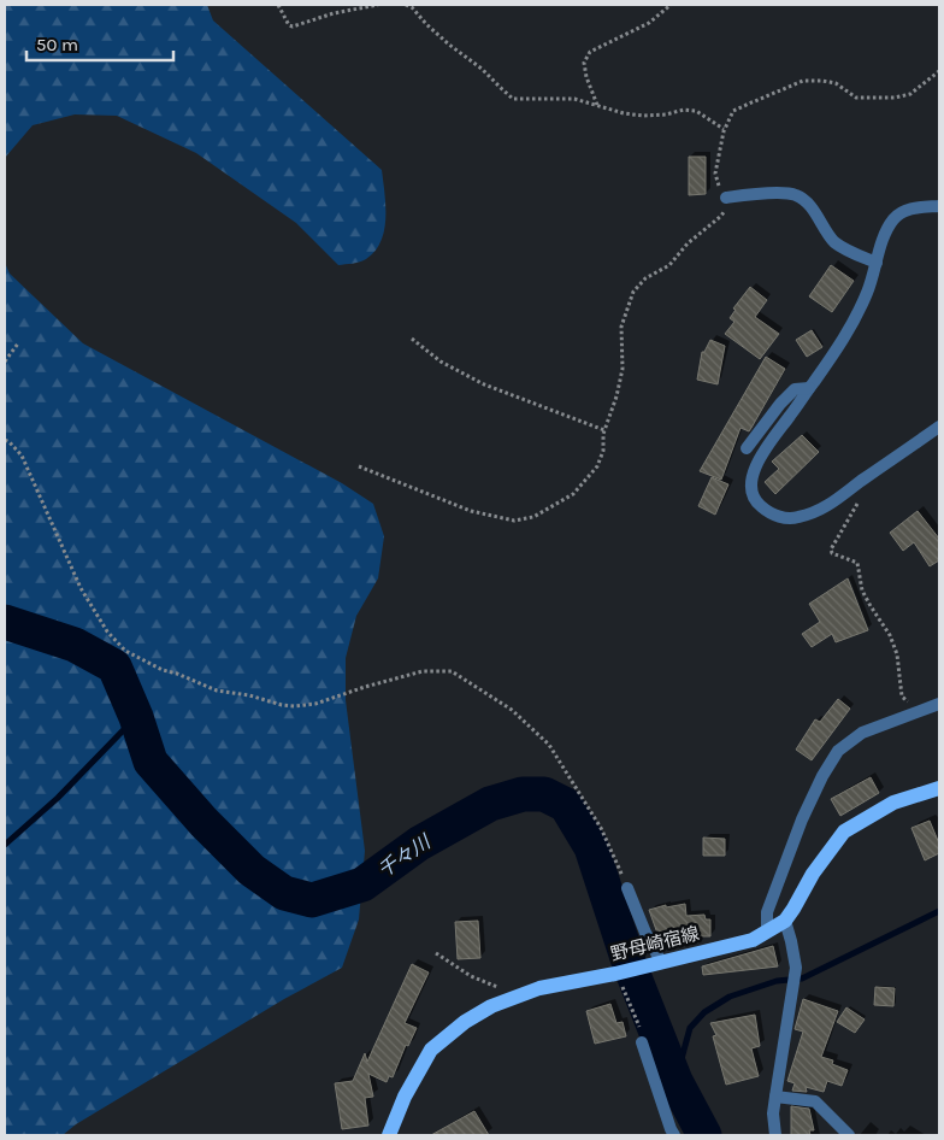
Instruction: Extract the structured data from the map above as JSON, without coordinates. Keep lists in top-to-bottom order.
{
  "streets": {
    "main road": ["野母崎宿線"]
  },
  "water": ["千々川"],
  "scale_bar": "50 m"
}
